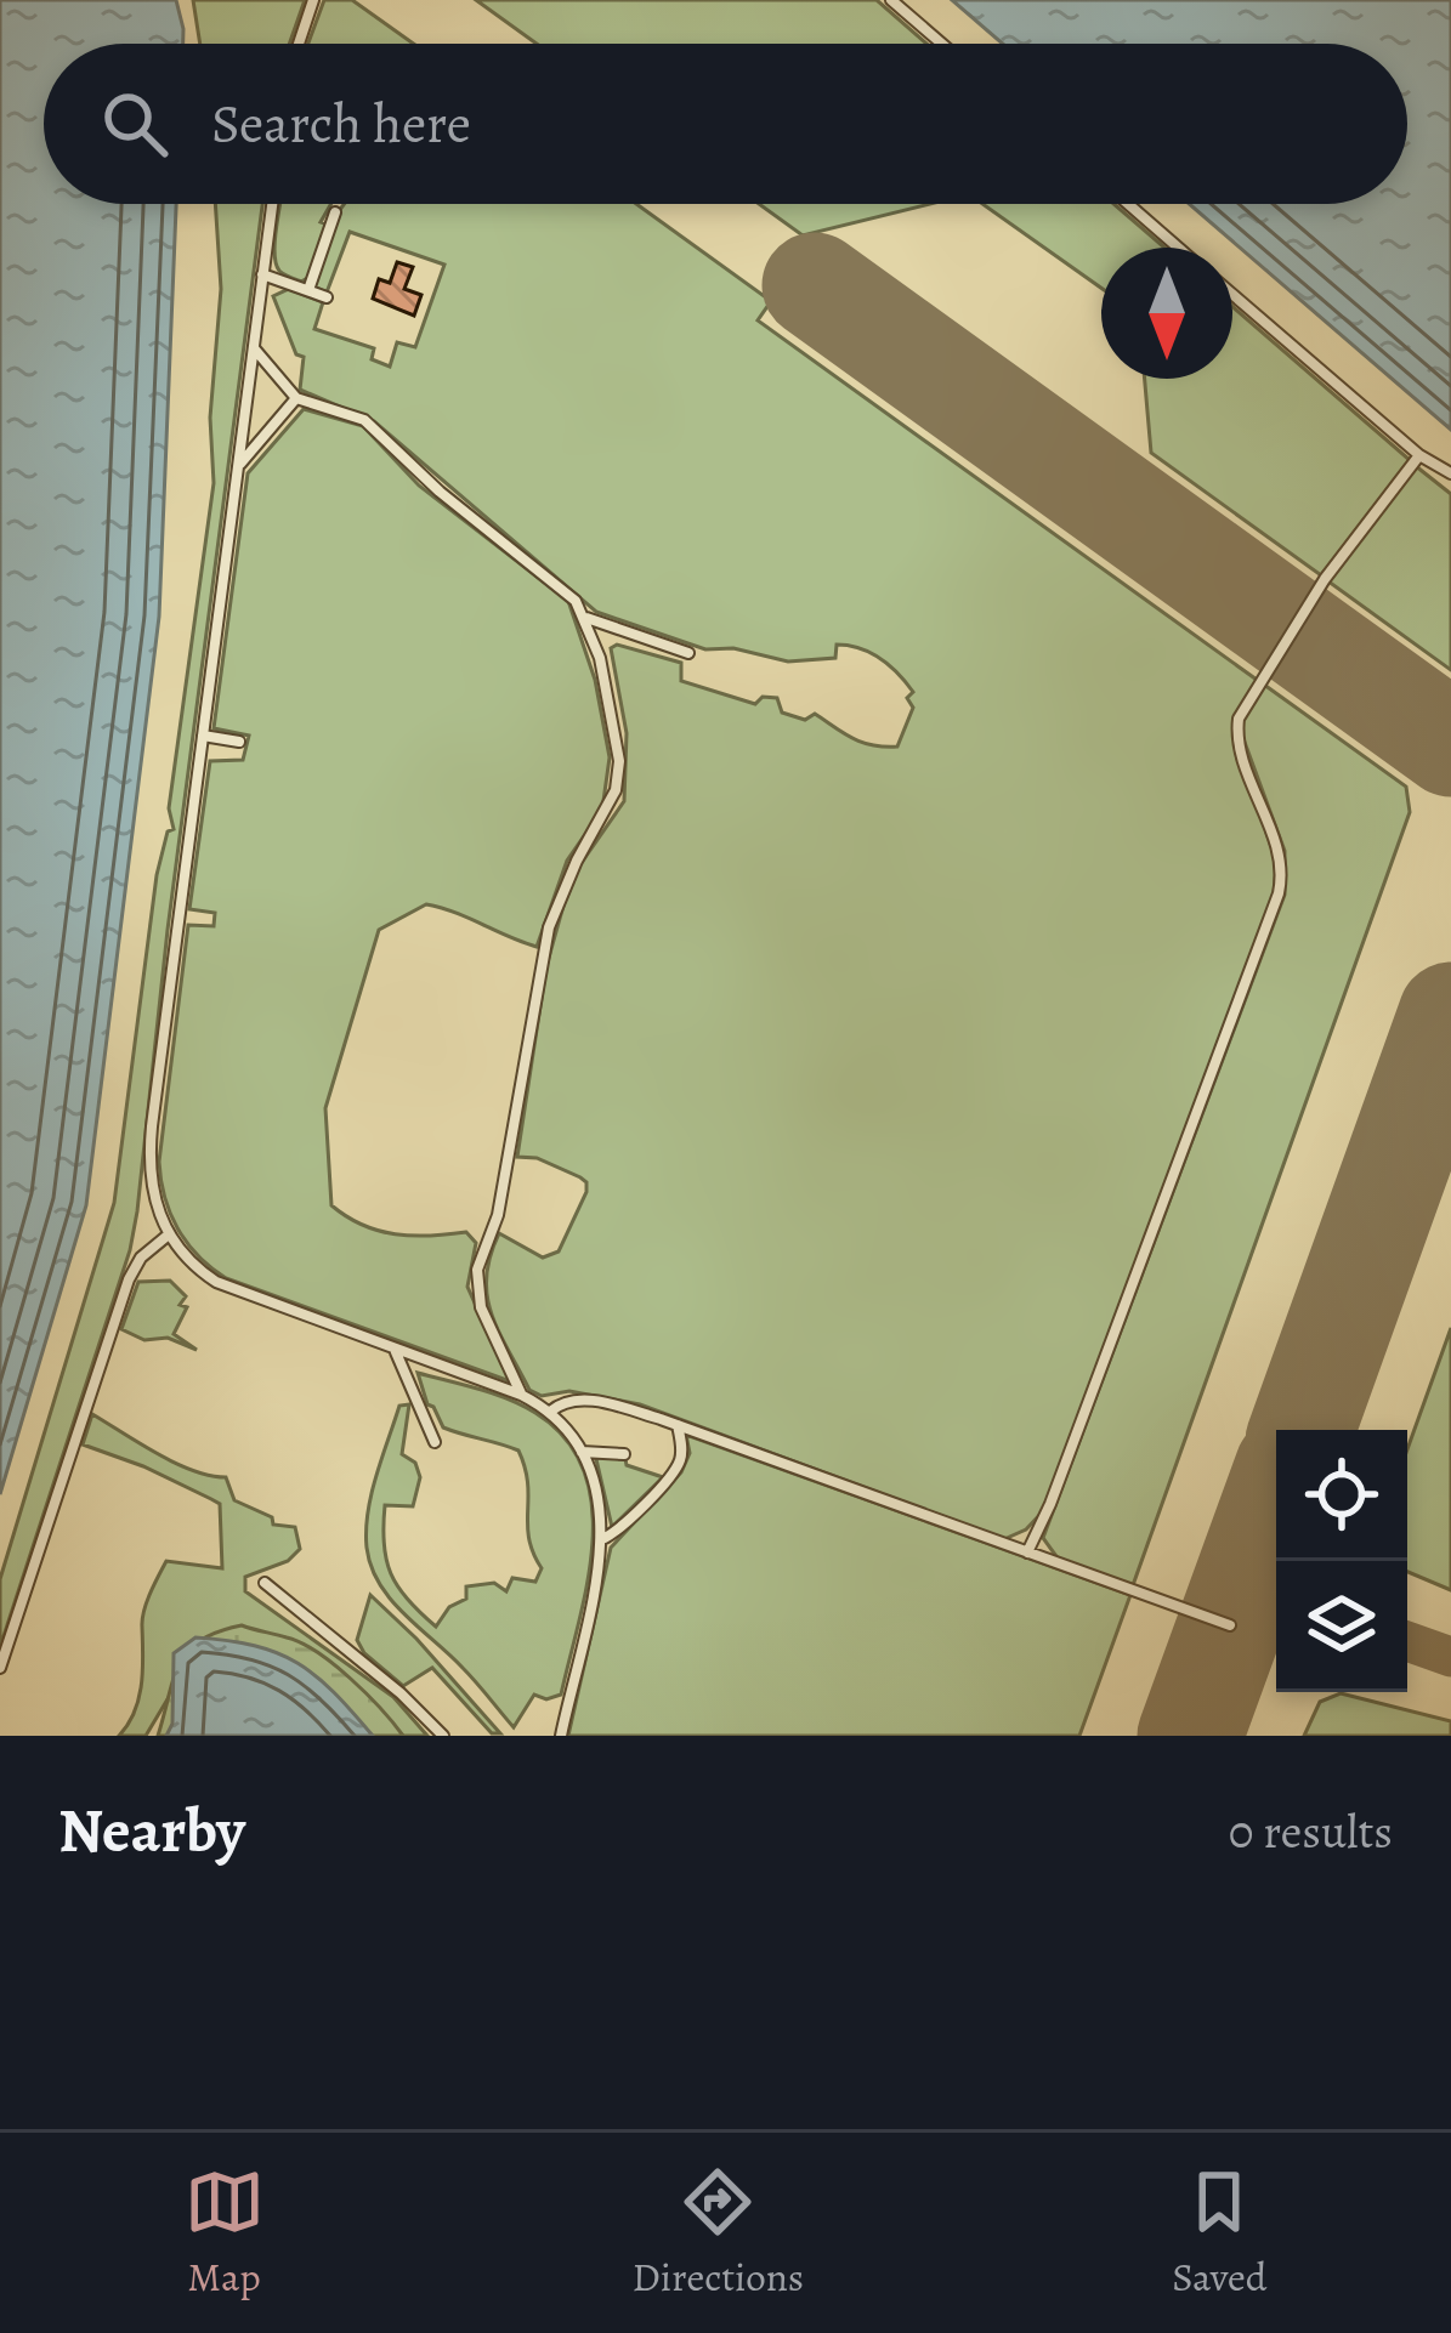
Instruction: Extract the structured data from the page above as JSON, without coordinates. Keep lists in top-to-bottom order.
{
  "north": "bottom",
  "page": {
    "search": "Search here",
    "heading": ["Nearby", "0 results"],
    "nav": ["Map", "Directions", "Saved"]
  }
}
